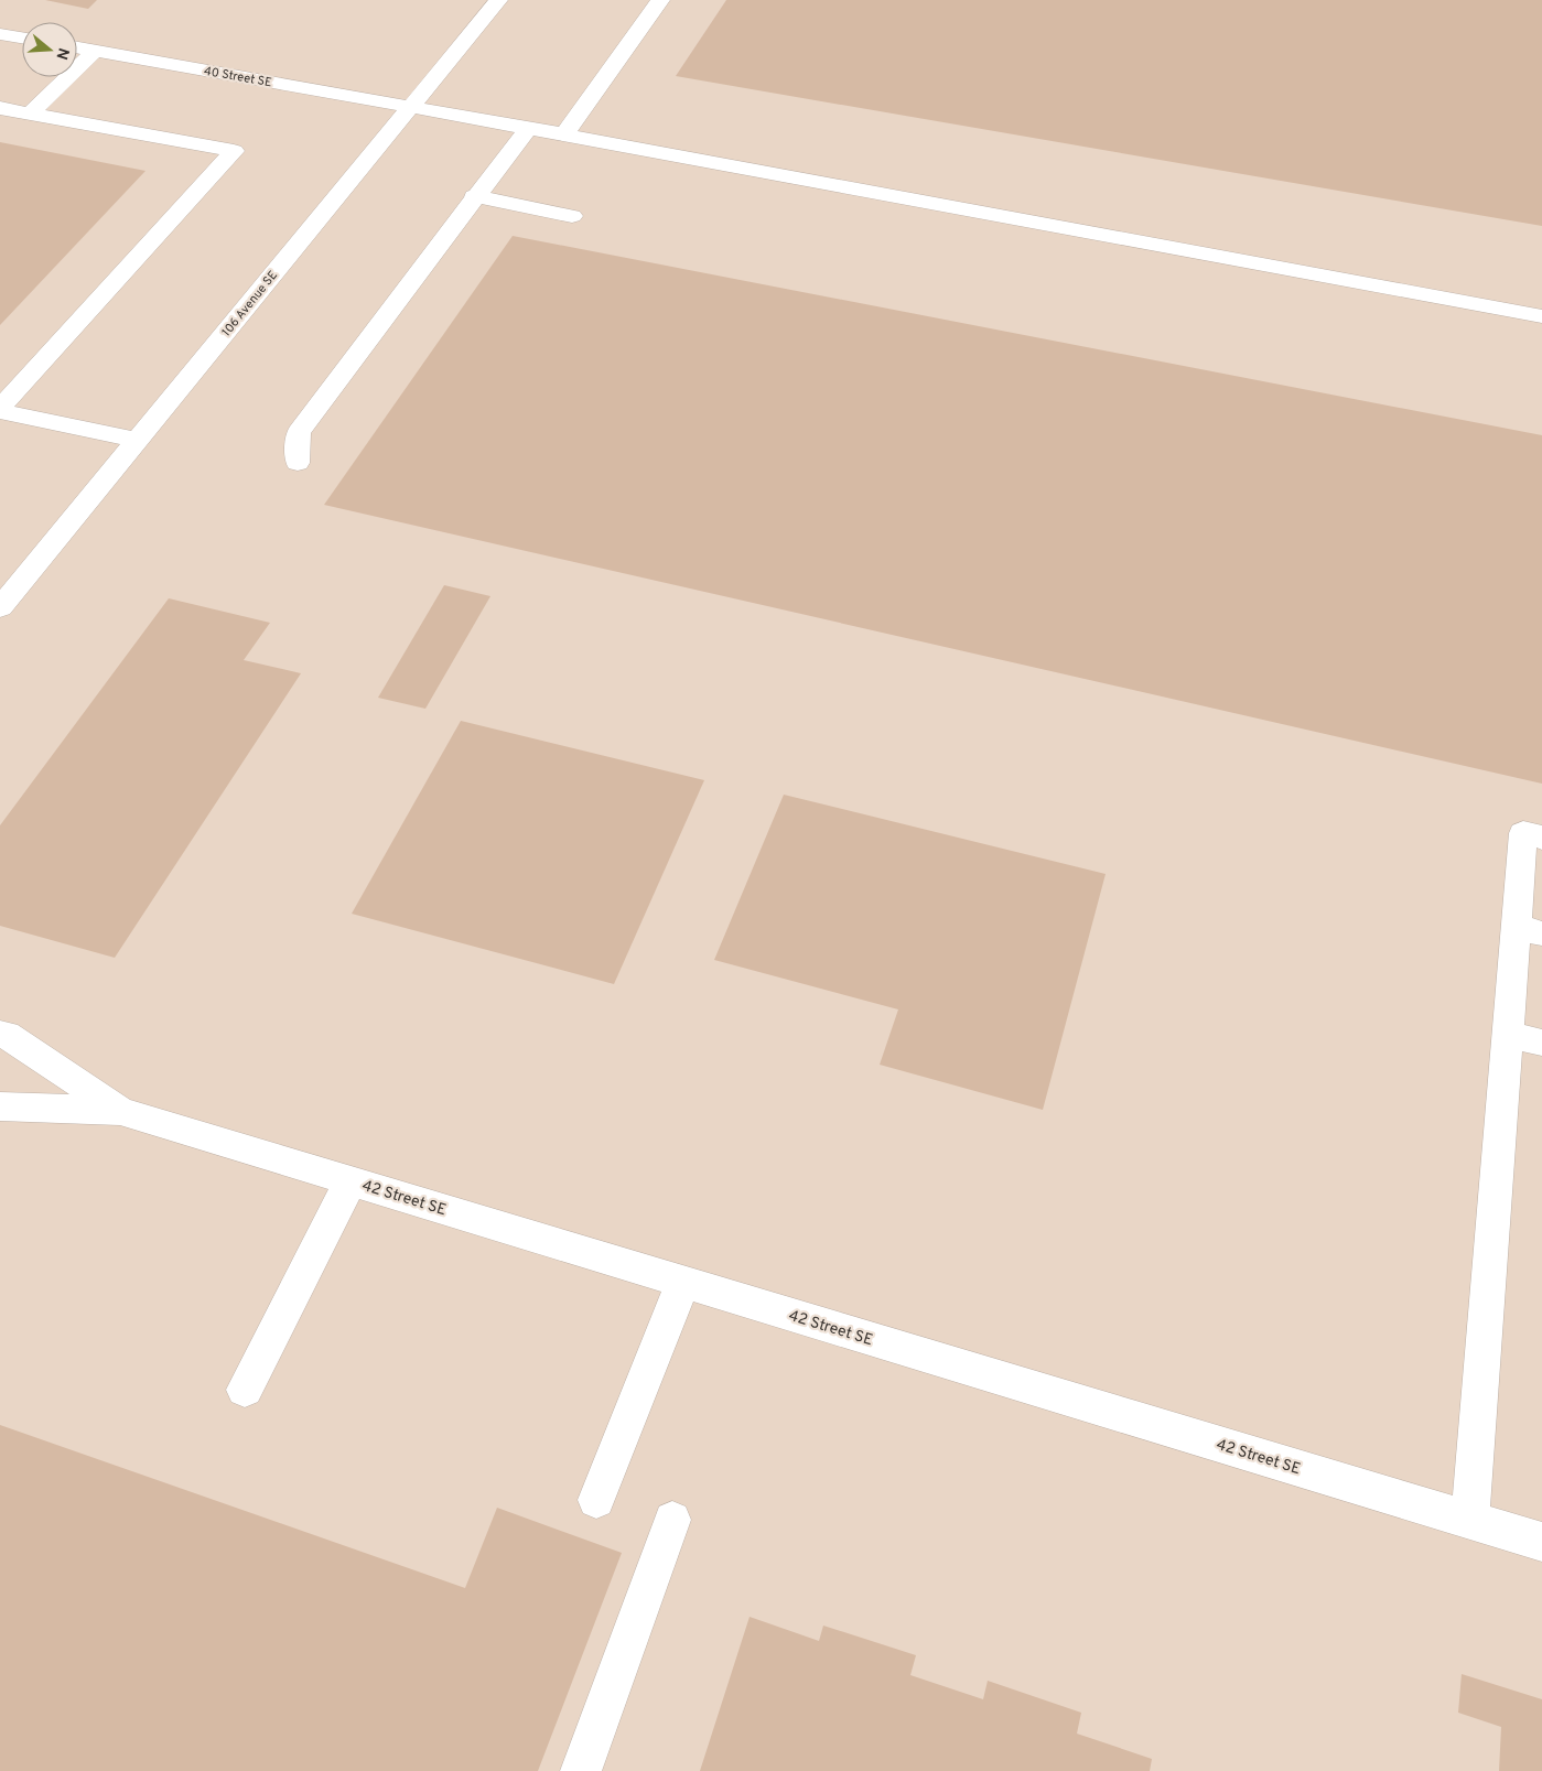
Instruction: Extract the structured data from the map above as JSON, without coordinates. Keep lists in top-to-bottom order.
{
  "streets": {
    "street": ["40 Street SE", "106 Avenue SE", "42 Street SE"]
  },
  "crossings": [
    ["40 Street SE", "106 Avenue SE"]
  ],
  "north": "right"
}
